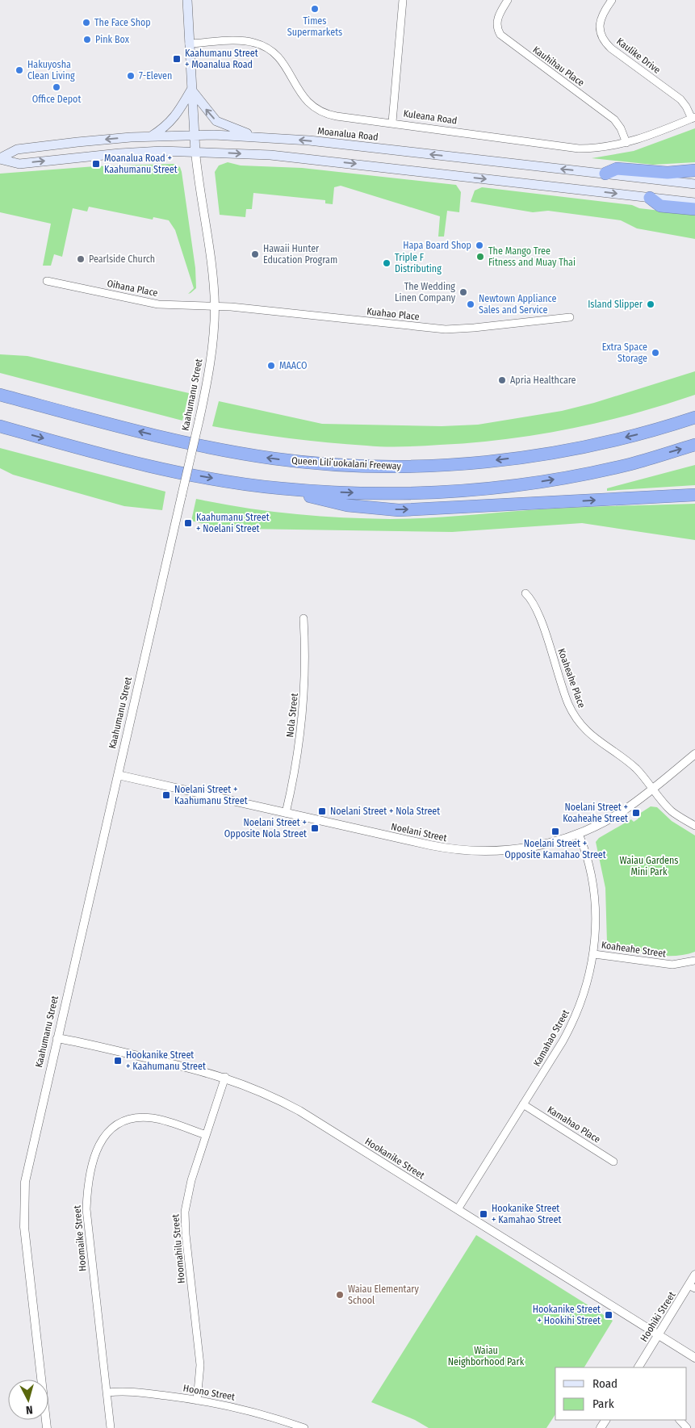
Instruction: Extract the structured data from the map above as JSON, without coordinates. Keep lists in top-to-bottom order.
{
  "streets": {
    "highway": ["Queen Liliʻuokalani Freeway"],
    "main road": ["Moanalua Road", "Kaahumanu Street"],
    "street": [
      "Kaulike Drive",
      "Kauhihau Place",
      "Kuleana Road",
      "Oihana Place",
      "Kuahao Place",
      "Koaheahe Place",
      "Nola Street",
      "Noelani Street",
      "Koaheahe Street",
      "Kamahao Street",
      "Kamahao Place",
      "Hookanike Street",
      "Hoomaike Street",
      "Hoomahilu Street",
      "Hoohiki Street",
      "Hoono Street"
    ]
  },
  "crossings": [
    ["Kaulike Drive", "Kuleana Road"],
    ["Kauhihau Place", "Kuleana Road"],
    ["Kuleana Road", "Kaahumanu Street"],
    ["Moanalua Road", "Kaahumanu Street"],
    ["Oihana Place", "Kuahao Place"],
    ["Oihana Place", "Kaahumanu Street"],
    ["Kuahao Place", "Kaahumanu Street"],
    ["Kaahumanu Street", "Noelani Street"],
    ["Kaahumanu Street", "Hookanike Street"],
    ["Koaheahe Place", "Noelani Street"],
    ["Nola Street", "Noelani Street"],
    ["Noelani Street", "Kamahao Street"],
    ["Koaheahe Street", "Kamahao Street"],
    ["Kamahao Street", "Kamahao Place"],
    ["Kamahao Street", "Hookanike Street"],
    ["Hookanike Street", "Hoomahilu Street"],
    ["Hookanike Street", "Hoohiki Street"],
    ["Hoomaike Street", "Hoomahilu Street"],
    ["Hoomaike Street", "Hoono Street"],
    ["Hoomahilu Street", "Hoono Street"]
  ],
  "parks": ["Waiau Gardens Mini Park", "Waiau Neighborhood Park"],
  "places": {
    "other": [
      "Times Supermarkets",
      "The Face Shop",
      "Pink Box",
      "Hakuyosha Clean Living",
      "7-Eleven",
      "Office Depot",
      "Hapa Board Shop",
      "Hawaii Hunter Education Program",
      "The Mango Tree Fitness and Muay Thai",
      "Pearlside Church",
      "Triple F Distributing",
      "The Wedding Linen Company",
      "Newtown Appliance Sales and Service",
      "Island Slipper",
      "Extra Space Storage",
      "MAACO",
      "Apria Healthcare",
      "Waiau Elementary School"
    ],
    "transit": [
      "Kaahumanu Street + Moanalua Road",
      "Moanalua Road + Kaahumanu Street",
      "Kaahumanu Street + Noelani Street",
      "Noelani Street + Kaahumanu Street",
      "Noelani Street + Nola Street",
      "Noelani Street + Koaheahe Street",
      "Noelani Street + Opposite Nola Street",
      "Noelani Street + Opposite Kamahao Street",
      "Hookanike Street + Kaahumanu Street",
      "Hookanike Street + Kamahao Street",
      "Hookanike Street + Hookihi Street"
    ]
  },
  "legend": ["Road", "Park"],
  "north": "bottom"
}
